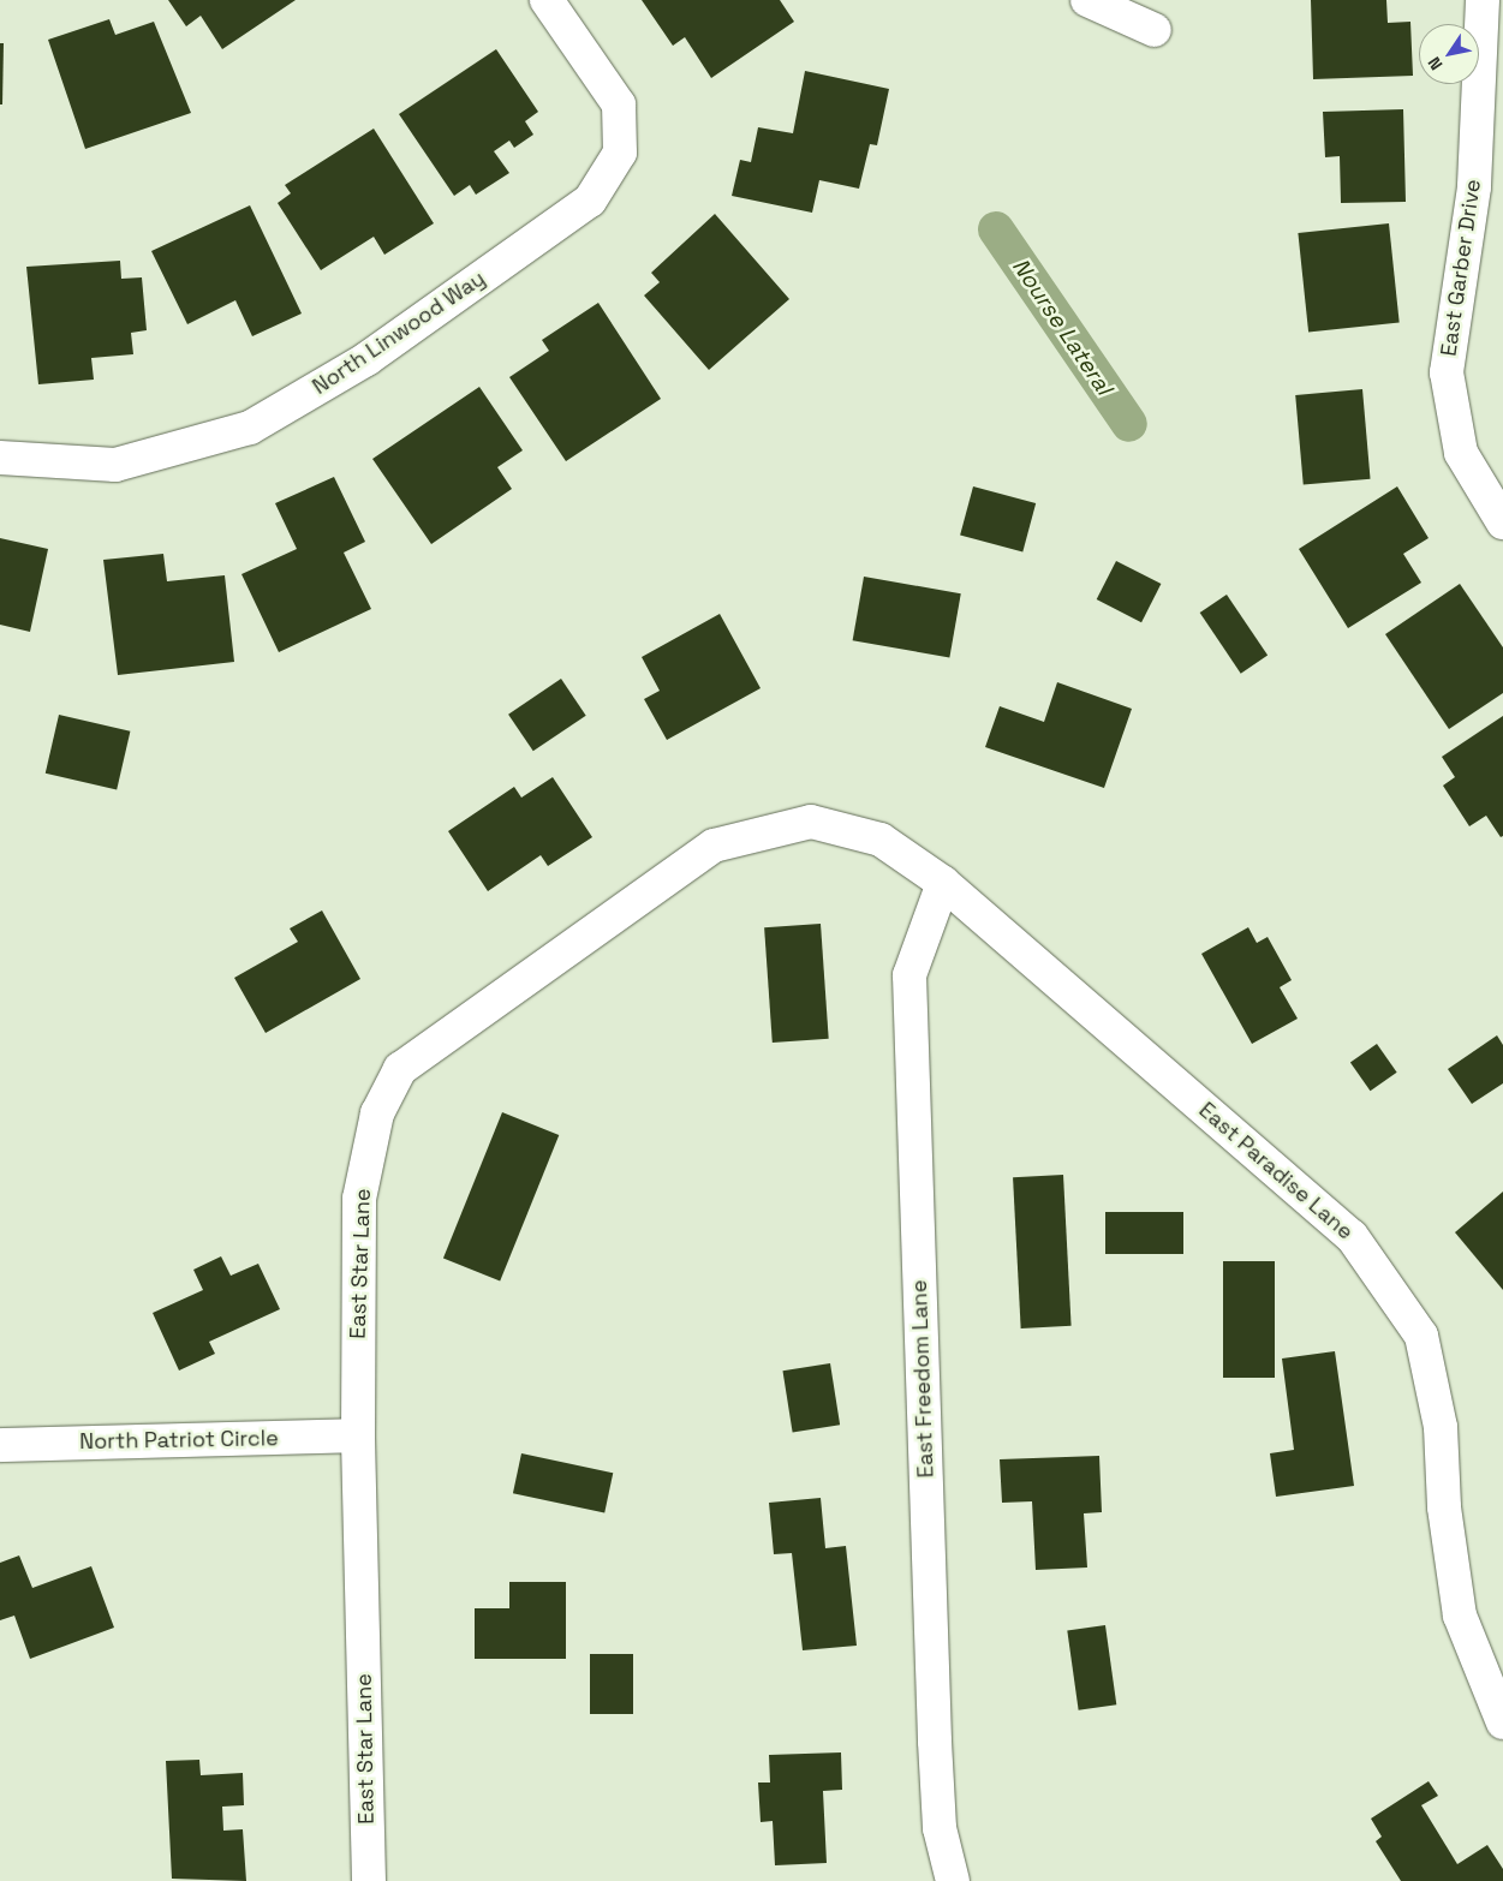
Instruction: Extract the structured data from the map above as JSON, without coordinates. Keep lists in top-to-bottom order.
{
  "streets": {
    "street": [
      "East Garber Drive",
      "North Linwood Way",
      "East Paradise Lane",
      "East Star Lane",
      "East Freedom Lane",
      "North Patriot Circle"
    ]
  },
  "crossings": [
    ["East Paradise Lane", "East Star Lane"],
    ["East Paradise Lane", "East Freedom Lane"],
    ["East Star Lane", "East Freedom Lane"],
    ["East Star Lane", "North Patriot Circle"]
  ],
  "water": ["Nourse Lateral"],
  "north": "bottom left"
}
